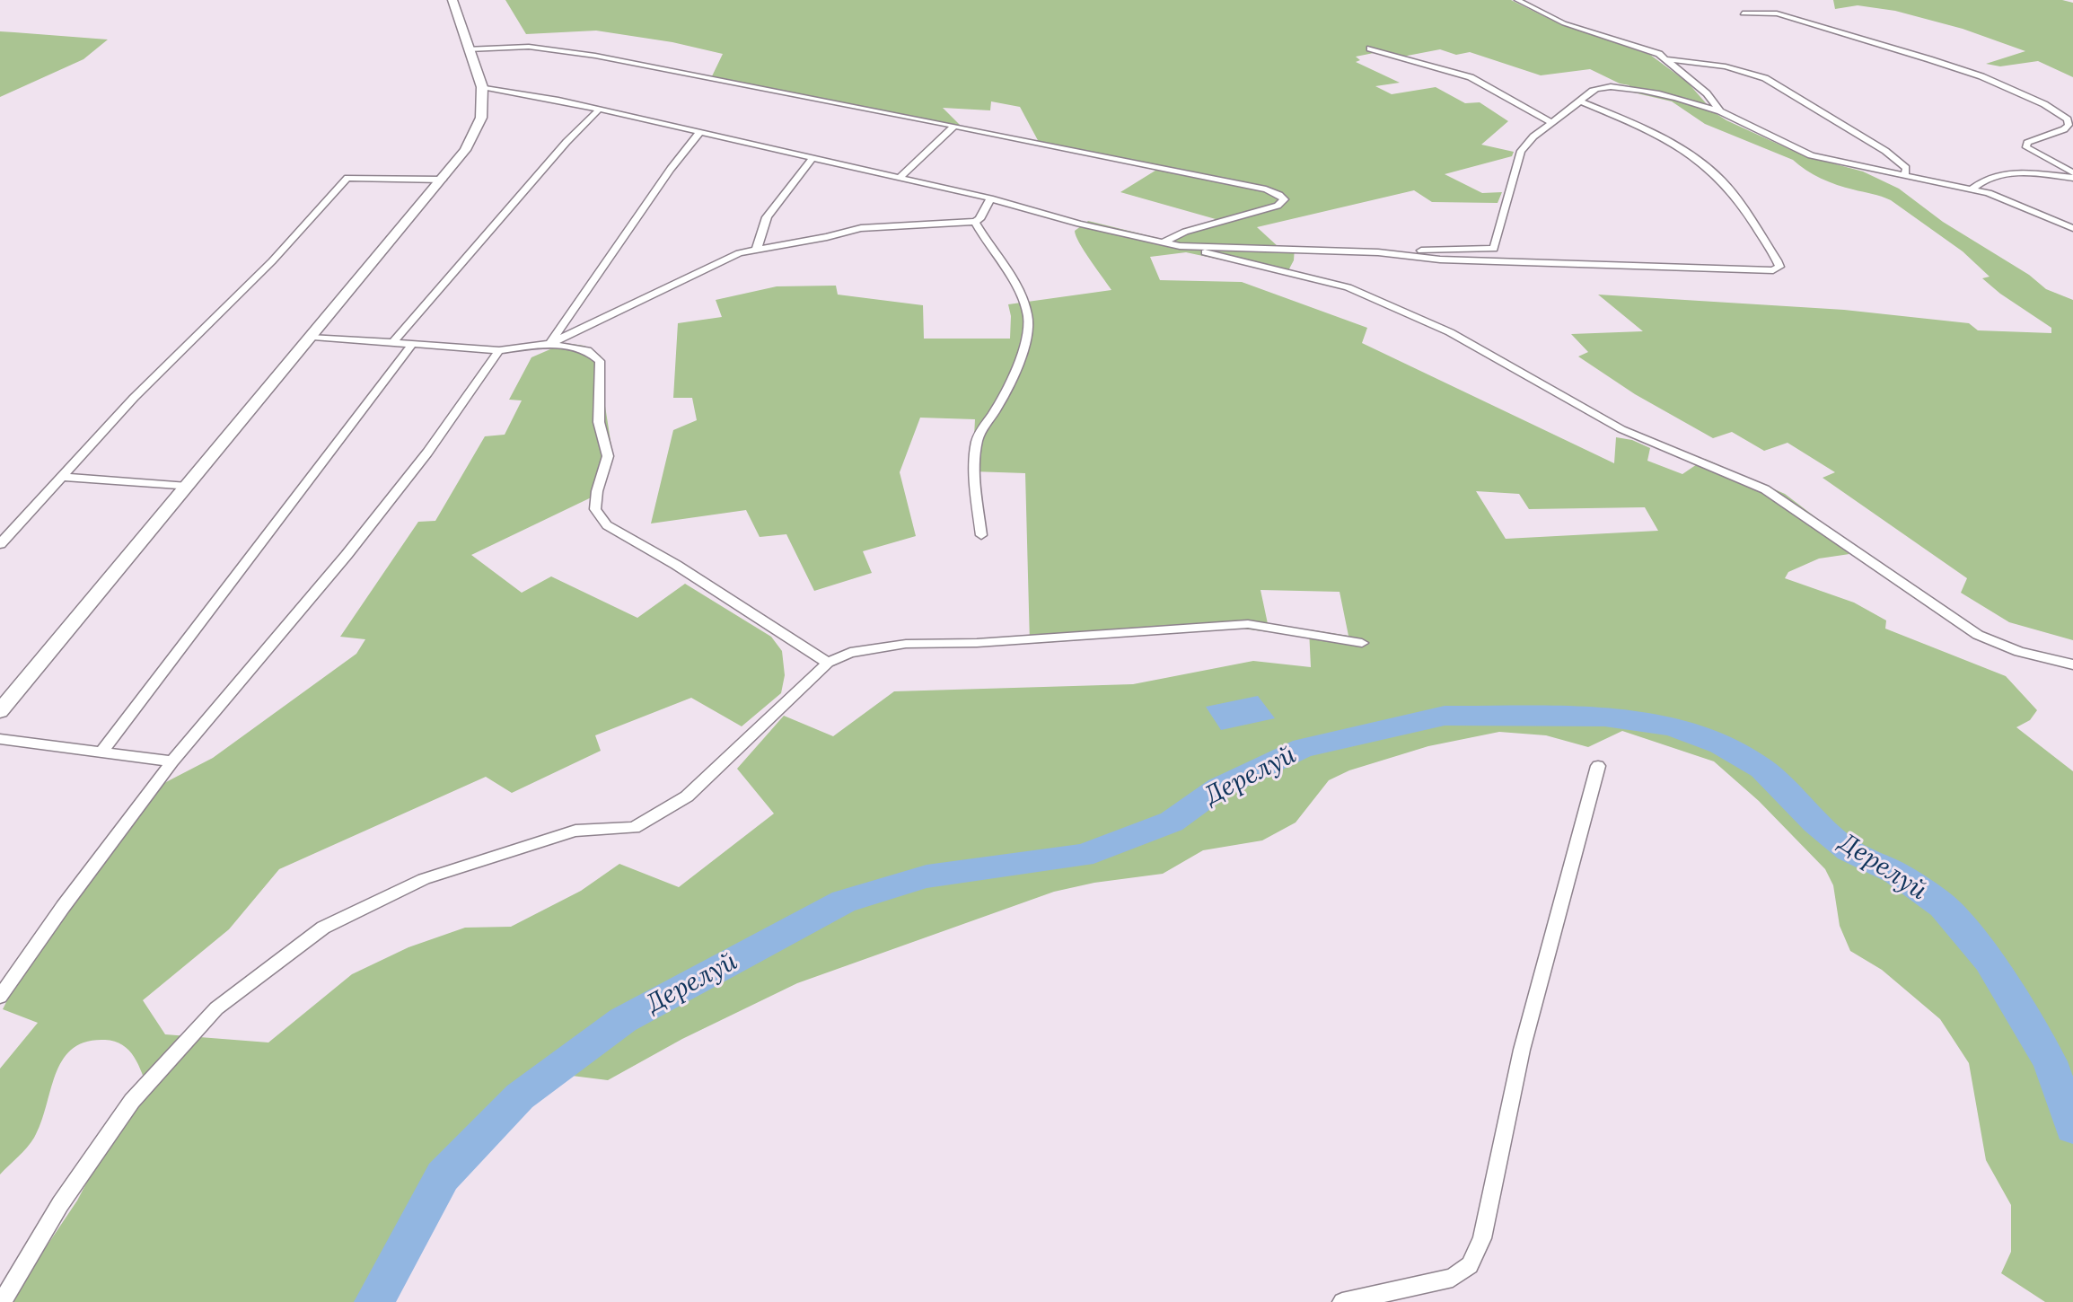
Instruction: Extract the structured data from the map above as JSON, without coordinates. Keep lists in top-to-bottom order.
{
  "water": ["Дерелуй"]
}
